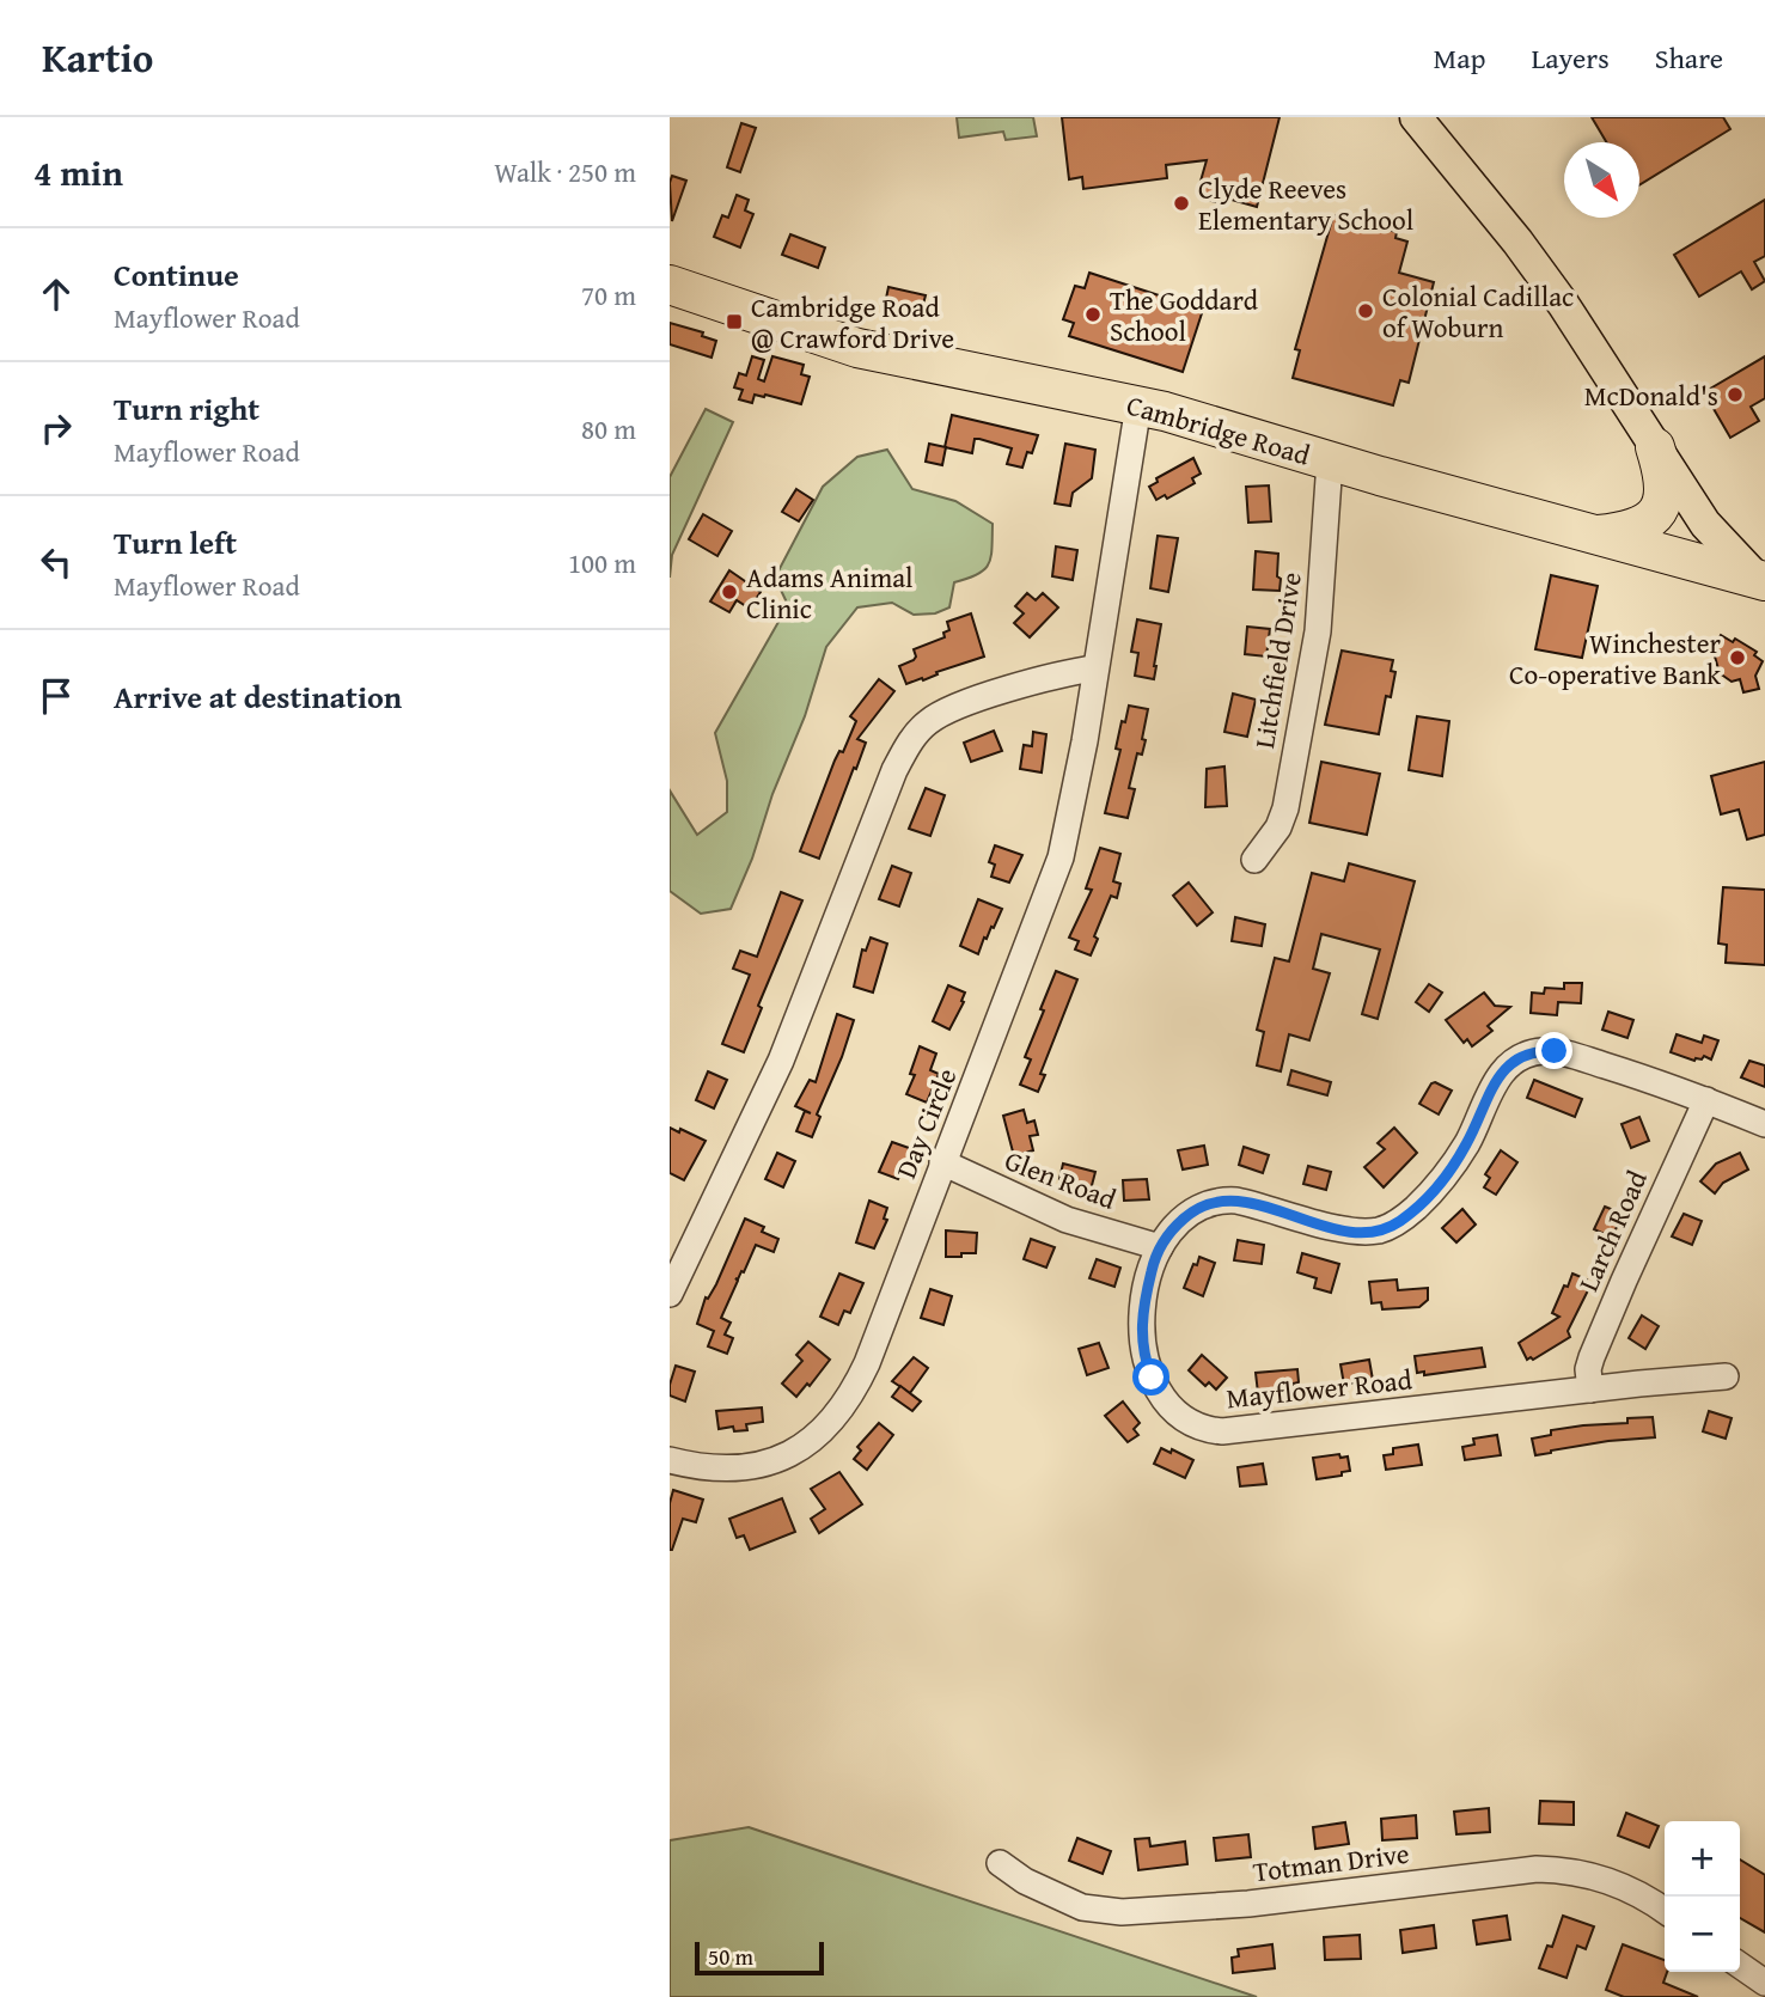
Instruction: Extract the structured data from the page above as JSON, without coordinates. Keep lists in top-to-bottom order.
{
  "streets": {
    "highway": ["Cambridge Road"],
    "street": [
      "Litchfield Drive",
      "Day Circle",
      "Glen Road",
      "Larch Road",
      "Mayflower Road",
      "Totman Drive"
    ]
  },
  "crossings": [
    ["Cambridge Road", "Litchfield Drive"],
    ["Cambridge Road", "Day Circle"],
    ["Day Circle", "Glen Road"],
    ["Glen Road", "Mayflower Road"],
    ["Larch Road", "Mayflower Road"]
  ],
  "places": {
    "other": [
      "Clyde Reeves Elementary School",
      "Colonial Cadillac of Woburn",
      "The Goddard School",
      "McDonald's",
      "Adams Animal Clinic",
      "Winchester Co-operative Bank"
    ],
    "transit": ["Cambridge Road @ Crawford Drive"]
  },
  "scale_bar": "50 m",
  "north": "bottom right",
  "page": {
    "header": "Kartio",
    "nav": ["Map", "Layers", "Share"],
    "heading": ["4 min", "Walk · 250 m"],
    "list": [
      ["Continue", "Mayflower Road", "70 m"],
      ["Turn right", "Mayflower Road", "80 m"],
      ["Turn left", "Mayflower Road", "100 m"],
      "Arrive at destination"
    ],
    "map_buttons": ["+", "−"],
    "scale": "50 m"
  }
}
